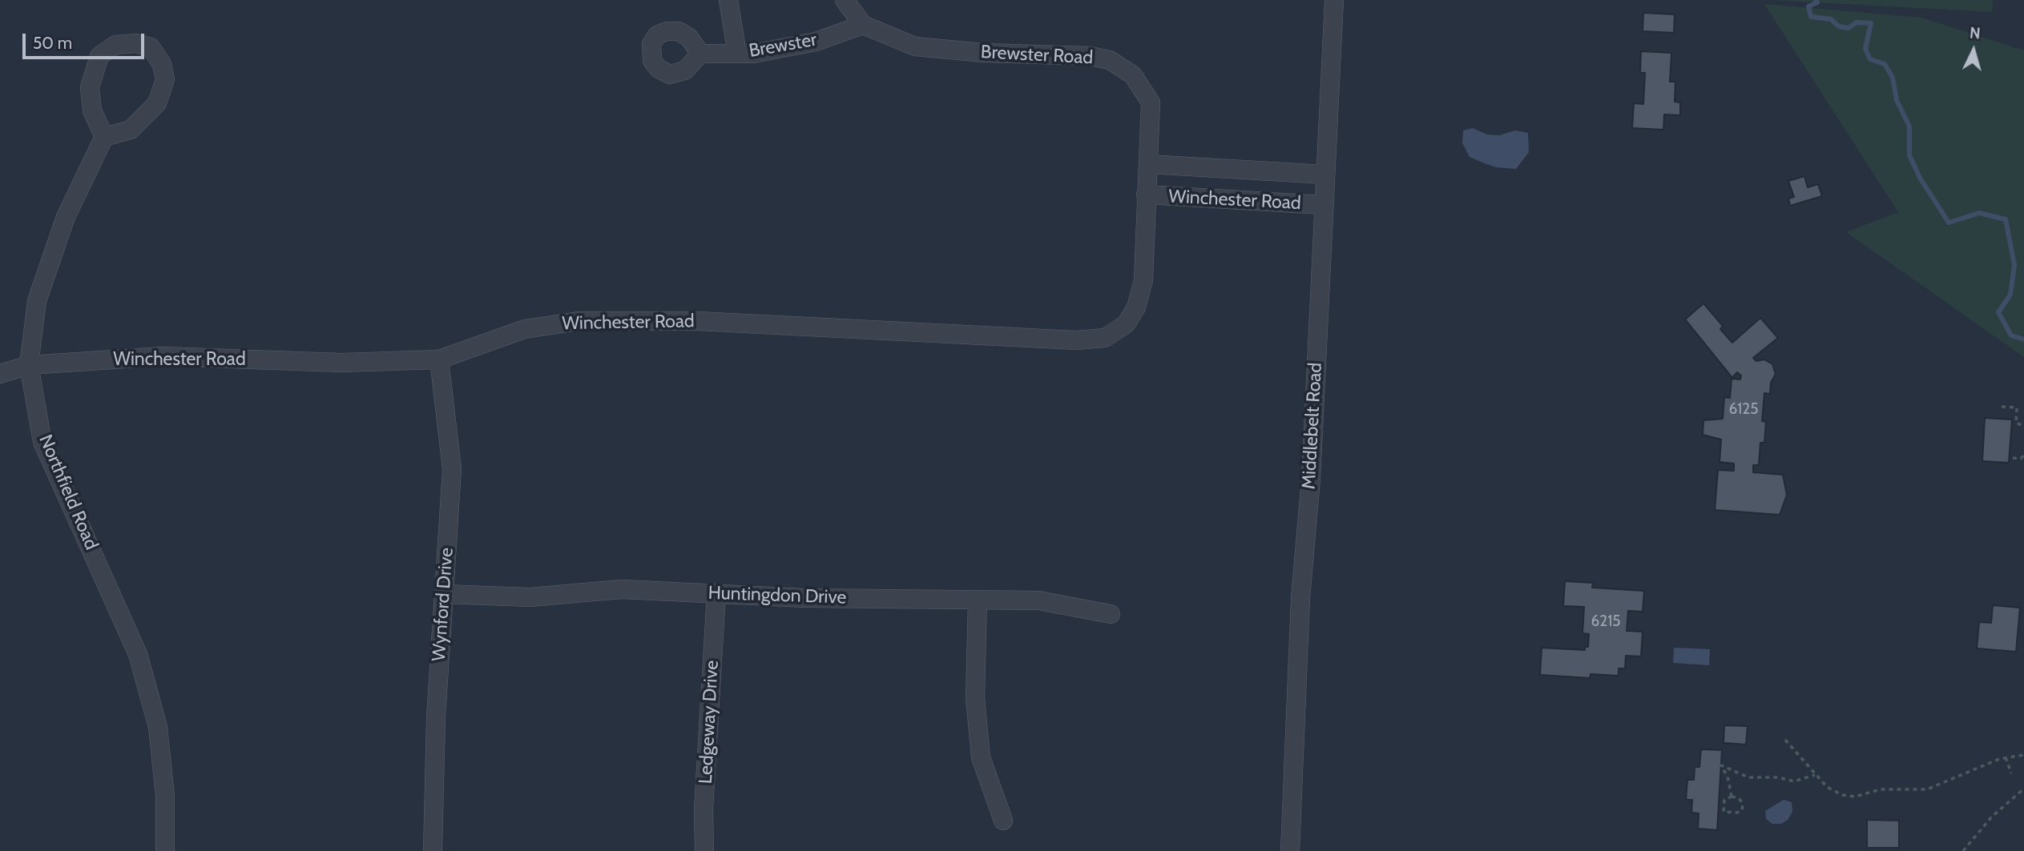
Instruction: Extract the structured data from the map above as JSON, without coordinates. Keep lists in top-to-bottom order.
{
  "streets": {
    "street": [
      "Brewster",
      "Brewster Road",
      "Winchester Road",
      "Middlebelt Road",
      "Northfield Road",
      "Huntingdon Drive",
      "Wynford Drive",
      "Ledgeway Drive"
    ]
  },
  "crossings": [
    ["Brewster", "Brewster Road"],
    ["Brewster Road", "Winchester Road"],
    ["Winchester Road", "Middlebelt Road"],
    ["Winchester Road", "Northfield Road"],
    ["Winchester Road", "Wynford Drive"],
    ["Huntingdon Drive", "Wynford Drive"],
    ["Huntingdon Drive", "Ledgeway Drive"]
  ],
  "house_numbers": ["6125", "6215"],
  "scale_bar": "50 m",
  "north": "top"
}
